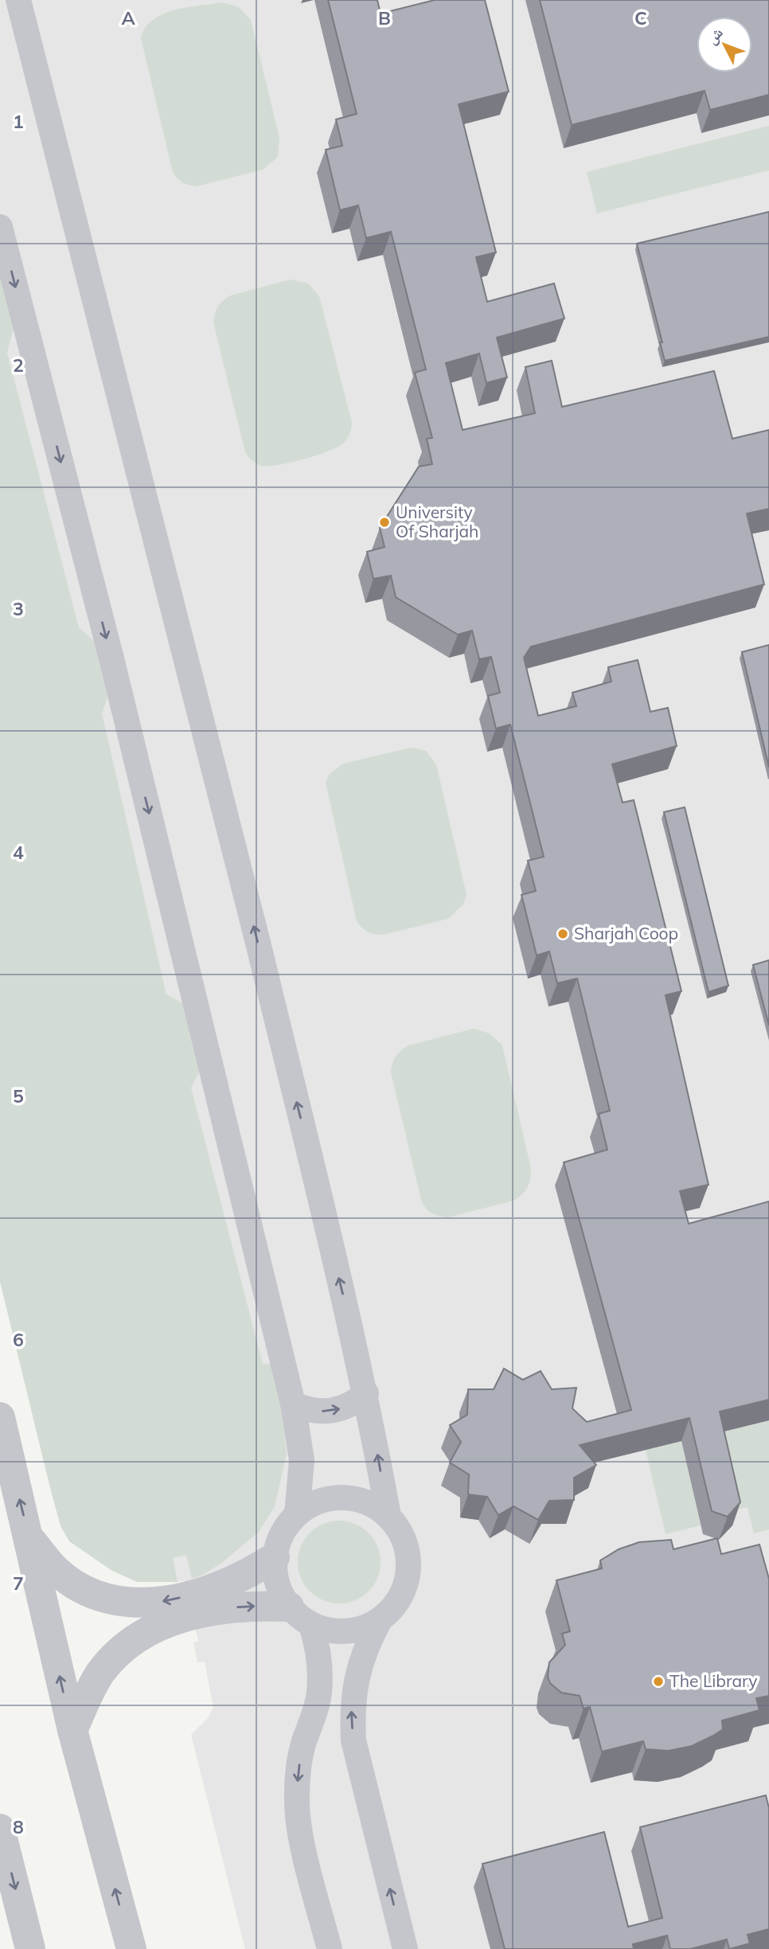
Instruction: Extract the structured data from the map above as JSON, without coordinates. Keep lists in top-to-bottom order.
{
  "places": ["University Of Sharjah", "Sharjah Coop", "The Library"],
  "north": "top left",
  "grid": {
    "columns": ["A", "B", "C"],
    "rows": [
      "1",
      "2",
      "3",
      "4",
      "5",
      "6",
      "7",
      "8"
    ]
  }
}
